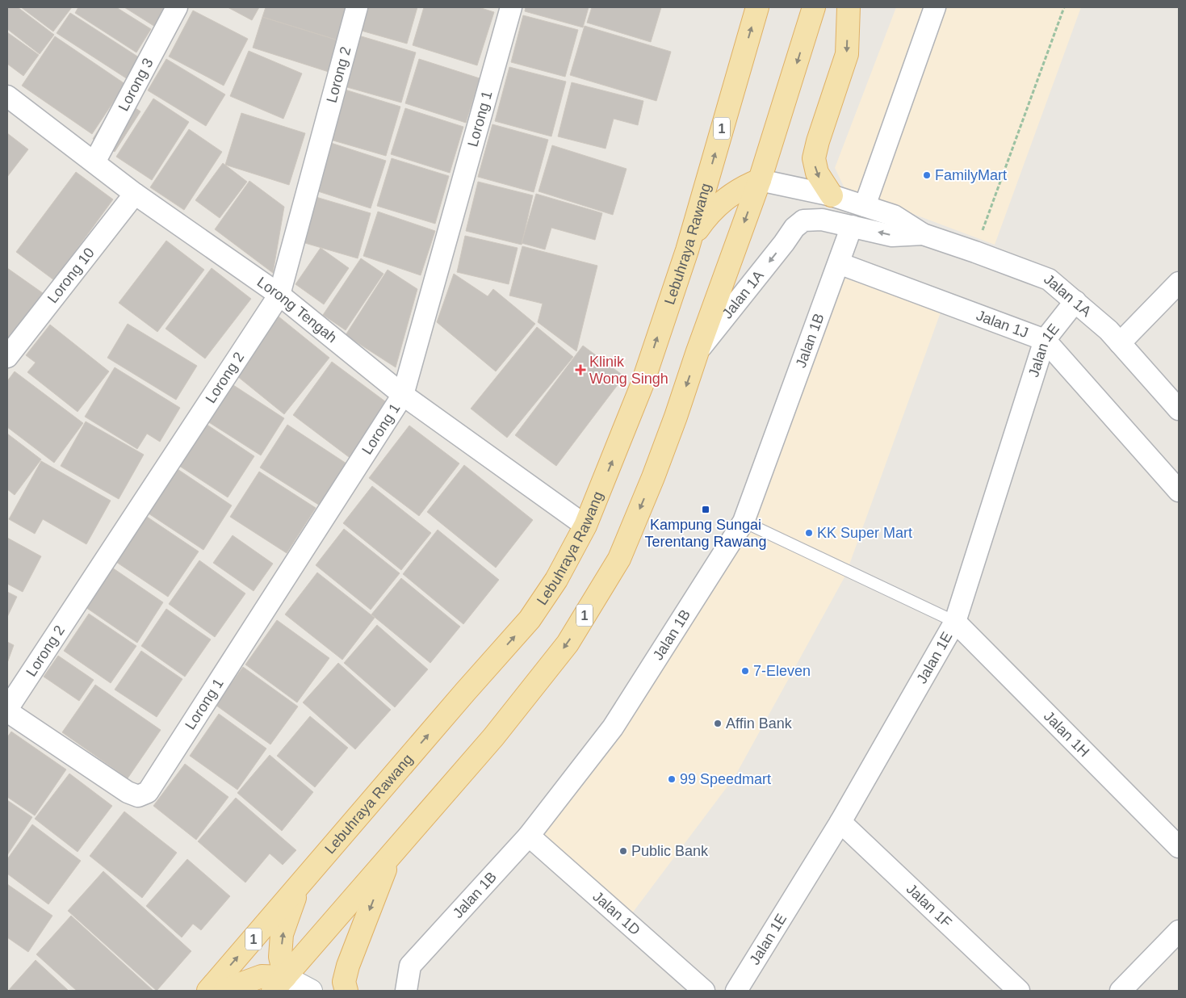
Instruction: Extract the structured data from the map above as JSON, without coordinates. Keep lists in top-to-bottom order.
{
  "streets": {
    "main road": ["1", "Lebuhraya Rawang"],
    "street": [
      "Lorong 2",
      "Lorong 3",
      "Lorong 1",
      "Lorong 10",
      "Jalan 1A",
      "Lorong Tengah",
      "Jalan 1J",
      "Jalan 1B",
      "Jalan 1E",
      "Jalan 1H",
      "Jalan 1F",
      "Jalan 1D"
    ]
  },
  "crossings": [
    ["Lorong 2", "Lorong 1"],
    ["Lorong 2", "Lorong Tengah"],
    ["Lorong 3", "Lorong Tengah"],
    ["Lorong 1", "Lorong Tengah"],
    ["1", "Jalan 1A"],
    ["Lebuhraya Rawang", "Lorong Tengah"],
    ["Lorong 10", "Lorong Tengah"],
    ["Jalan 1A", "Jalan 1B"],
    ["Jalan 1A", "Jalan 1E"],
    ["Jalan 1J", "Jalan 1B"],
    ["Jalan 1J", "Jalan 1E"],
    ["Jalan 1B", "Jalan 1D"],
    ["Jalan 1E", "Jalan 1H"],
    ["Jalan 1E", "Jalan 1F"]
  ],
  "places": {
    "other": [
      "FamilyMart",
      "KK Super Mart",
      "7-Eleven",
      "Affin Bank",
      "99 Speedmart",
      "Public Bank"
    ],
    "health": ["Klinik Wong Singh"],
    "transit": ["Kampung Sungai Terentang Rawang"]
  }
}
